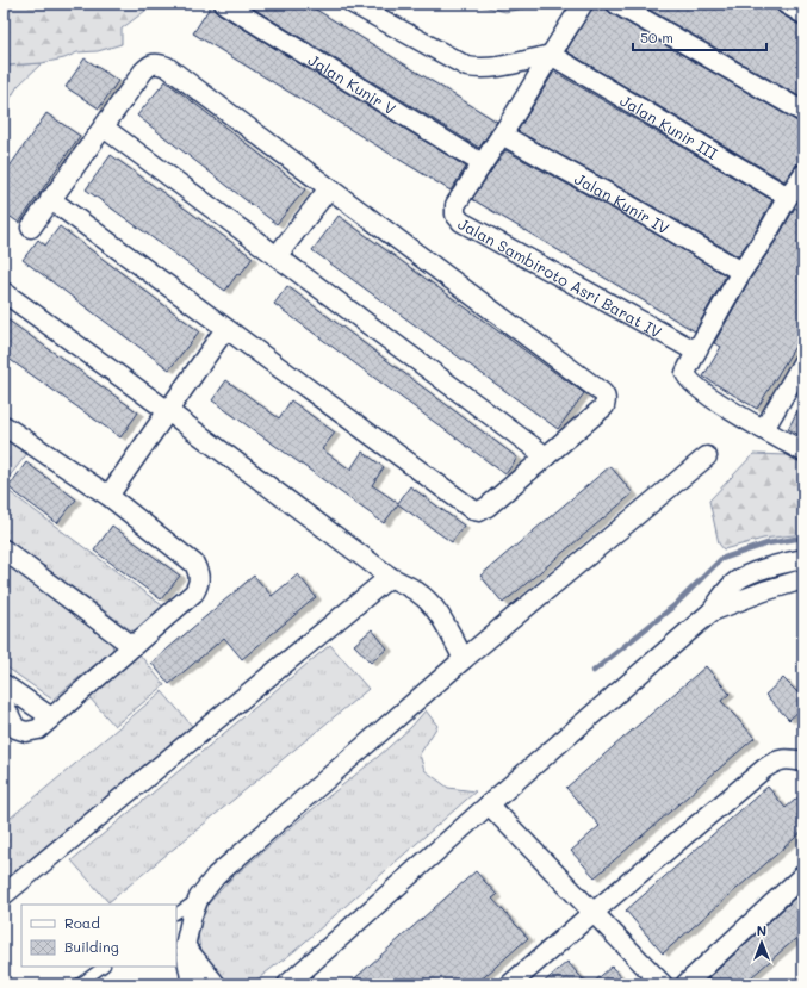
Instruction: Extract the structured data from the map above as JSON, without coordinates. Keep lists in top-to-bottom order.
{
  "streets": {
    "street": [
      "Jalan Kunir V",
      "Jalan Kunir III",
      "Jalan Kunir IV",
      "Jalan Sambiroto Asri Barat IV"
    ]
  },
  "crossings": [
    ["Jalan Kunir V", "Jalan Sambiroto Asri Barat IV"]
  ],
  "legend": ["Road", "Building"],
  "scale_bar": "50 m",
  "north": "top"
}
